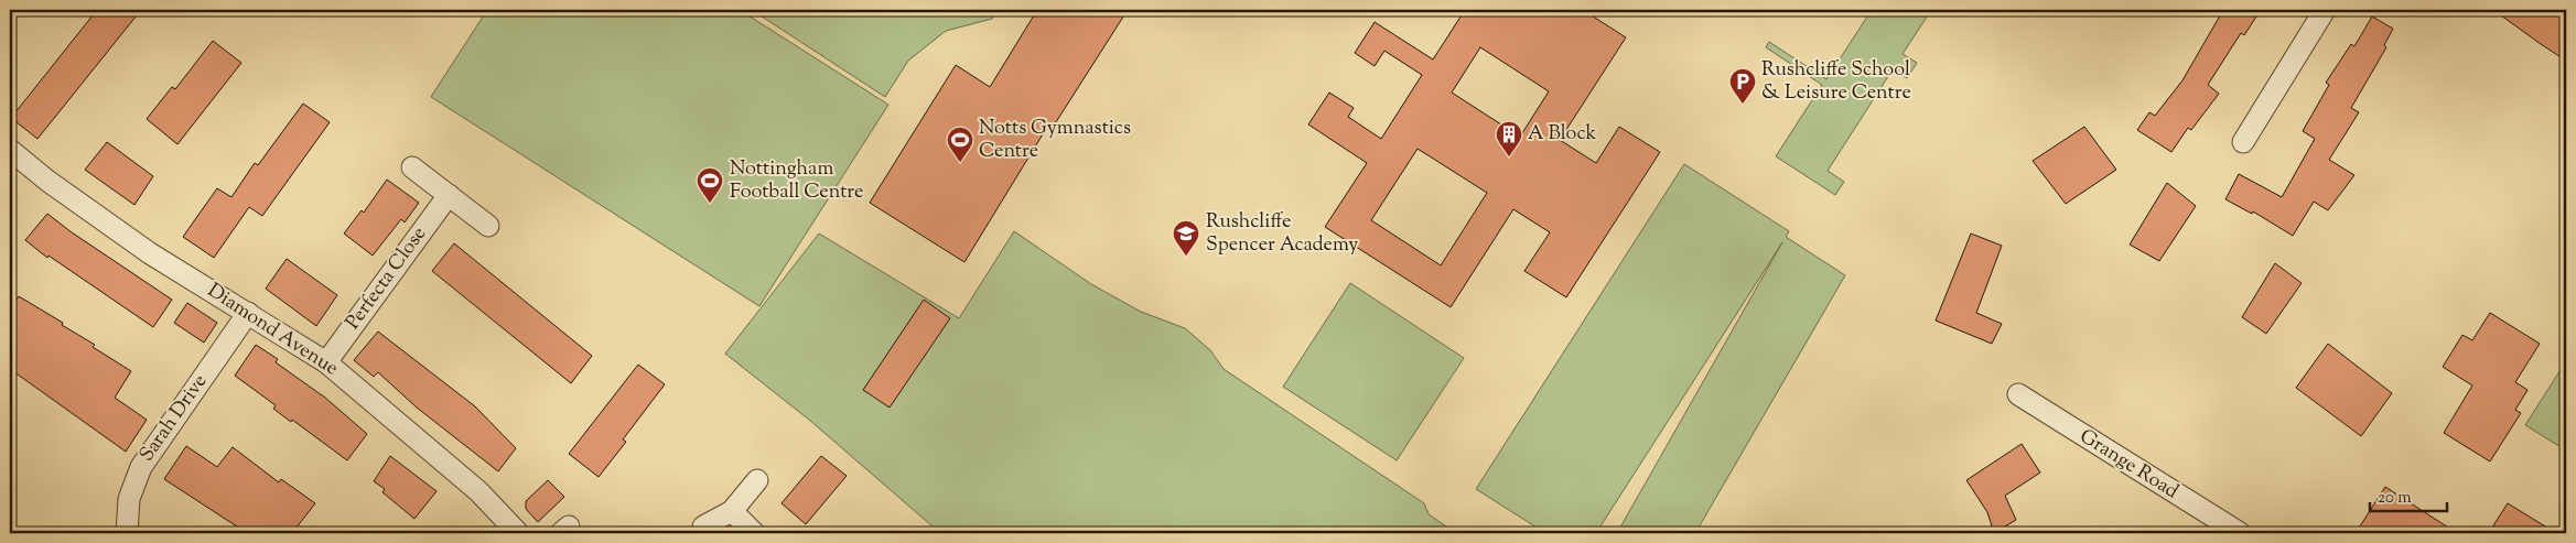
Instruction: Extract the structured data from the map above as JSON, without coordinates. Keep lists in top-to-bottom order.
{
  "streets": {
    "street": [
      "Perfecta Close",
      "Diamond Avenue",
      "Sarah Drive",
      "Grange Road"
    ]
  },
  "crossings": [
    ["Perfecta Close", "Diamond Avenue"],
    ["Diamond Avenue", "Sarah Drive"]
  ],
  "places": {
    "parking": ["Rushcliffe School & Leisure Centre"],
    "building": ["A Block"],
    "sports": ["Notts Gymnastics Centre", "Nottingham Football Centre"],
    "school or university": ["Rushcliffe Spencer Academy"]
  },
  "scale_bar": "20 m"
}
